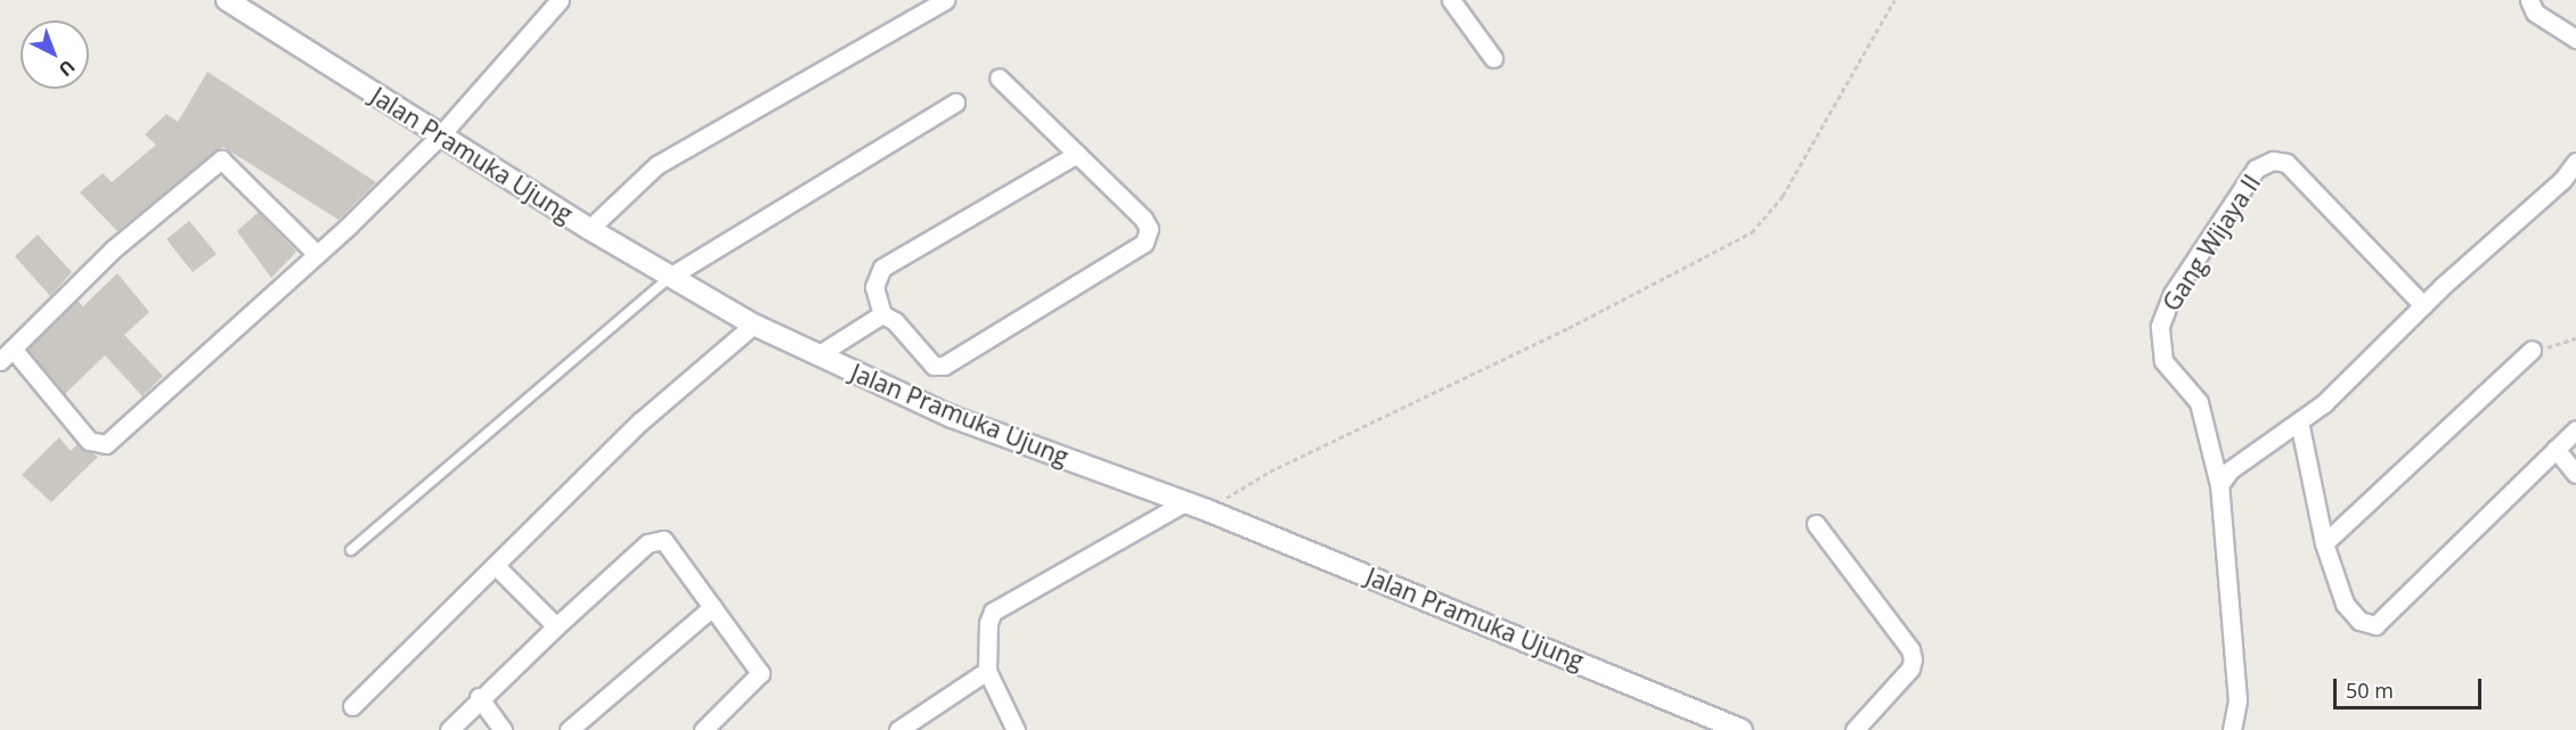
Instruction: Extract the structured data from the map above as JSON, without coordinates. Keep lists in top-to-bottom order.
{
  "streets": {
    "street": ["Jalan Pramuka Ujung", "Gang Wijaya II"]
  },
  "scale_bar": "50 m",
  "north": "bottom right"
}
